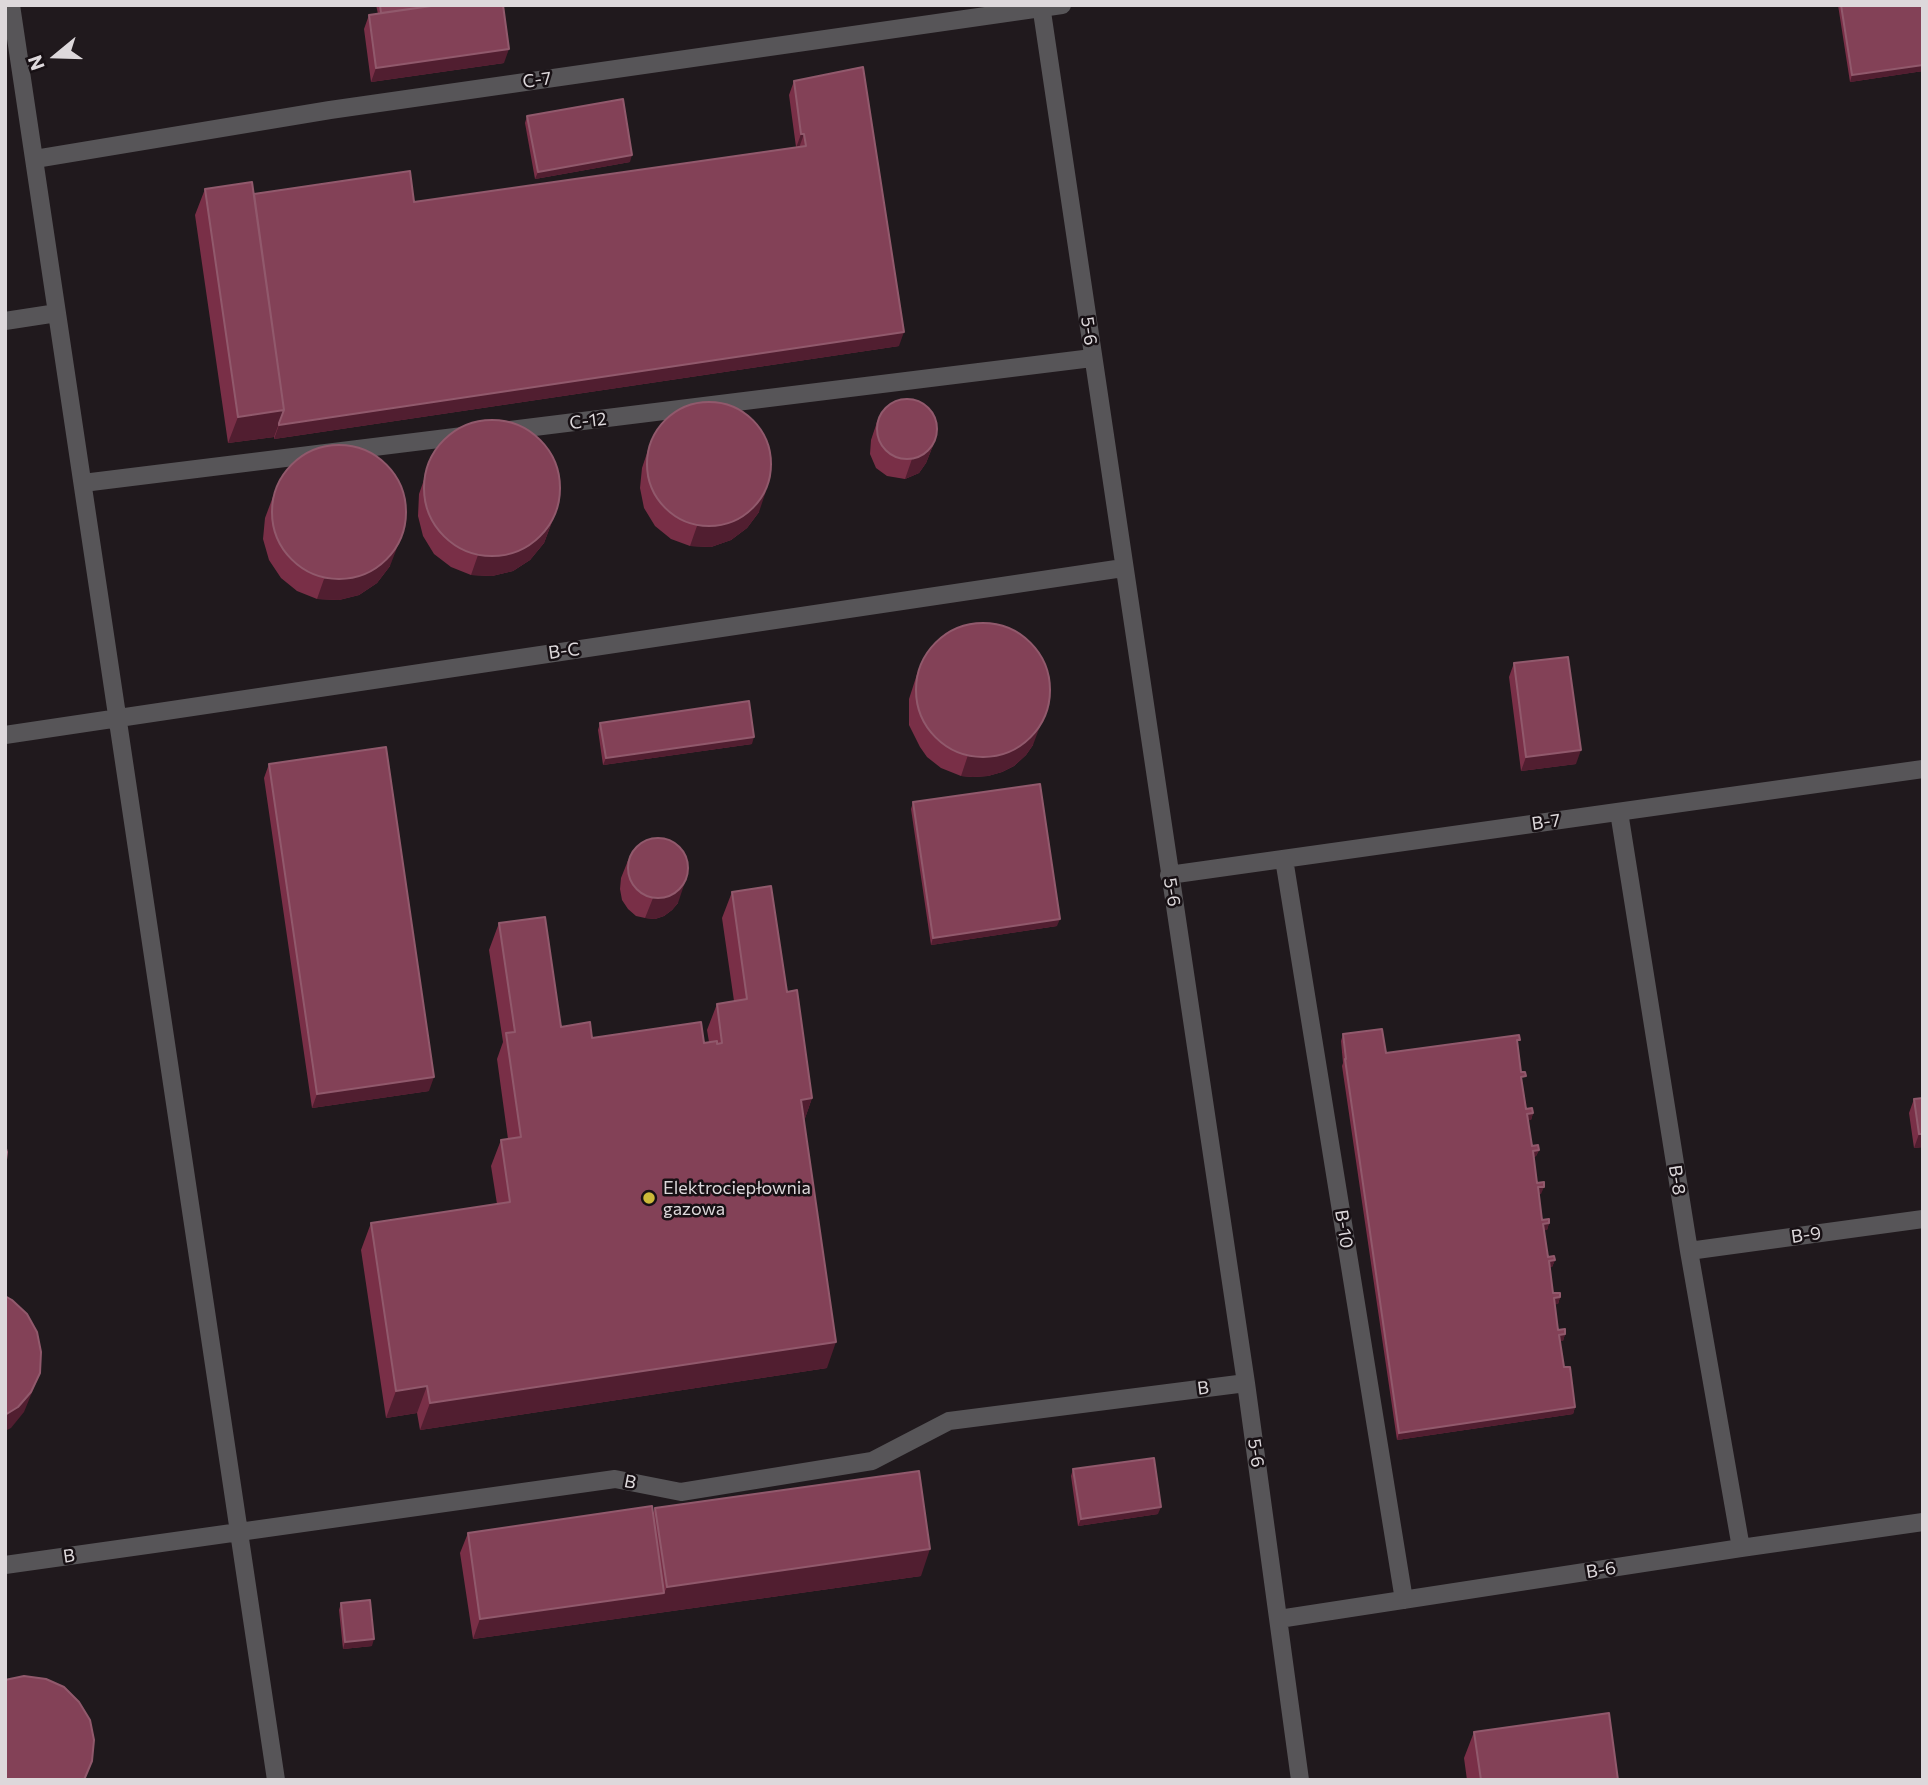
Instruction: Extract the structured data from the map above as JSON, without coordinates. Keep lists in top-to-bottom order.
{
  "streets": {
    "lane": [
      "C-7",
      "5-6",
      "C-12",
      "B-C",
      "B-7",
      "B-8",
      "B-10",
      "B-9",
      "B",
      "B-6"
    ]
  },
  "crossings": [
    ["C-7", "5-6"],
    ["5-6", "C-12"],
    ["5-6", "B-C"],
    ["5-6", "B-7"],
    ["5-6", "B"],
    ["5-6", "B-6"],
    ["B-7", "B-8"],
    ["B-7", "B-10"],
    ["B-8", "B-9"],
    ["B-8", "B-6"],
    ["B-10", "B-6"]
  ],
  "places": ["Elektrociepłownia gazowa"],
  "north": "left"
}
